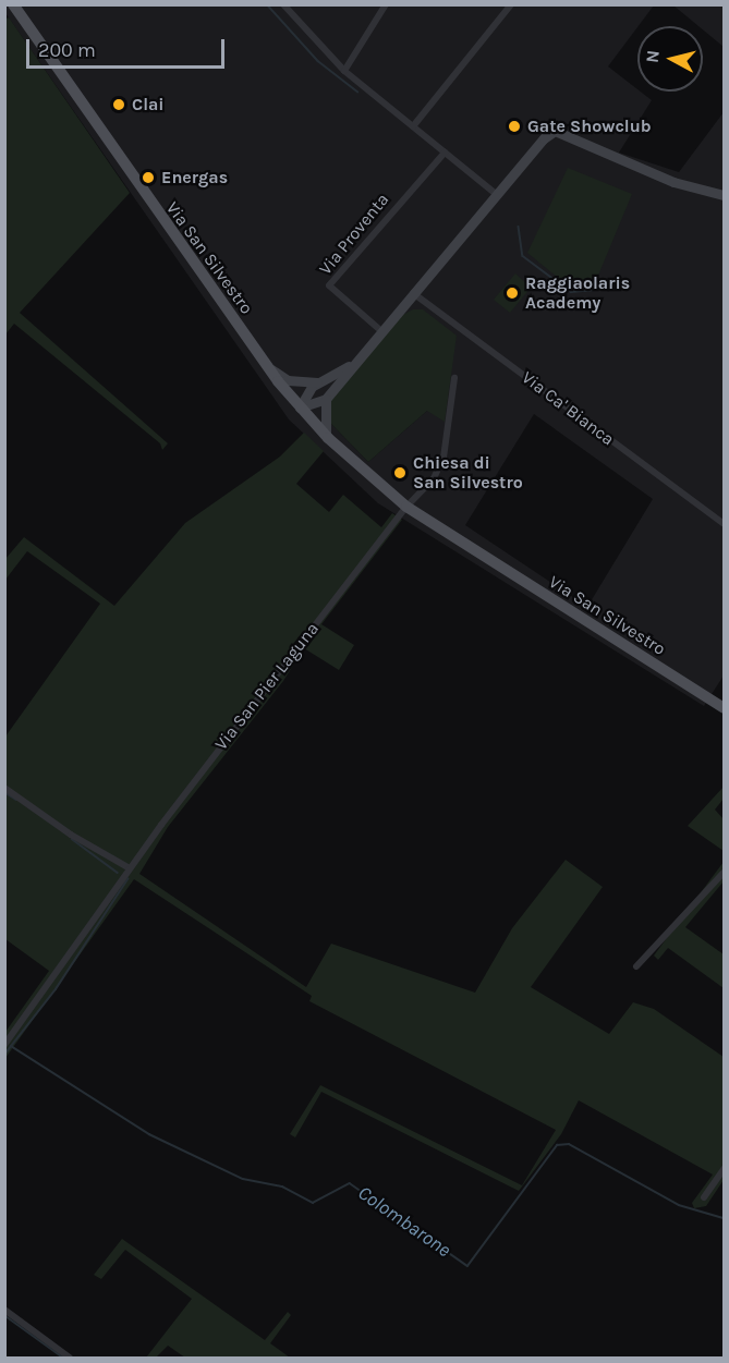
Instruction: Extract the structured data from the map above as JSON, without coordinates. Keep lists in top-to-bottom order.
{
  "streets": {
    "main road": ["Via San Silvestro"],
    "street": ["Via Proventa", "Via Ca' Bianca", "Via San Pier Laguna"]
  },
  "crossings": [
    ["Via San Silvestro", "Via San Pier Laguna"]
  ],
  "water": ["Colombarone"],
  "places": [
    "Clai",
    "Gate Showclub",
    "Energas",
    "Raggiaolaris Academy",
    "Chiesa di San Silvestro"
  ],
  "scale_bar": "200 m",
  "north": "left"
}
